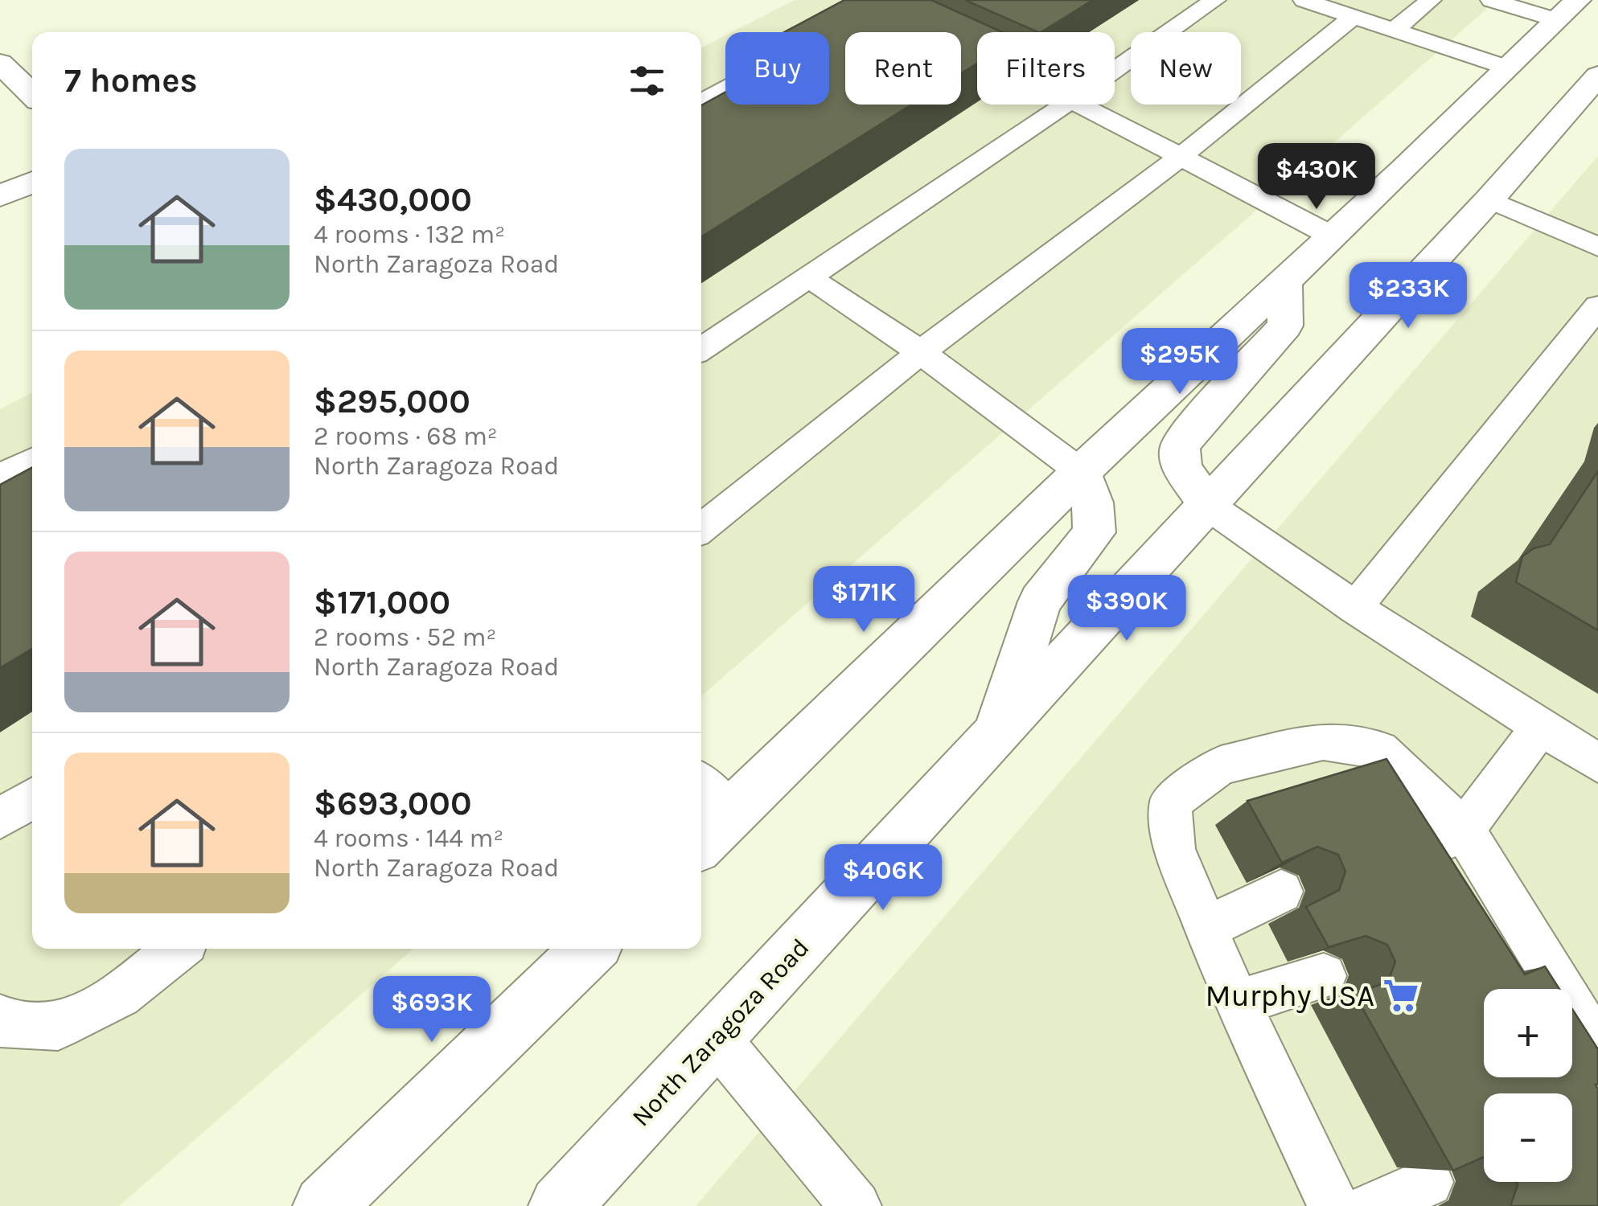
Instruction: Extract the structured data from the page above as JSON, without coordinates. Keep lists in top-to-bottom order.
{
  "streets": {
    "main road": ["North Zaragoza Road"]
  },
  "places": {
    "supermarket": ["Murphy USA"]
  },
  "page": {
    "chip": [
      "Buy",
      "Rent",
      "Filters",
      "New"
    ],
    "heading": "7 homes",
    "list": [
      {
        "name": "$430,000",
        "note": "4 rooms · 132 m² · North Zaragoza Road"
      },
      {
        "name": "$295,000",
        "note": "2 rooms · 68 m² · North Zaragoza Road"
      },
      {
        "name": "$171,000",
        "note": "2 rooms · 52 m² · North Zaragoza Road"
      },
      {
        "name": "$693,000",
        "note": "4 rooms · 144 m² · North Zaragoza Road"
      }
    ],
    "price": [
      "$430K",
      "$233K",
      "$295K",
      "$171K",
      "$390K",
      "$406K",
      "$693K"
    ],
    "map_buttons": ["+", "−"]
  }
}
